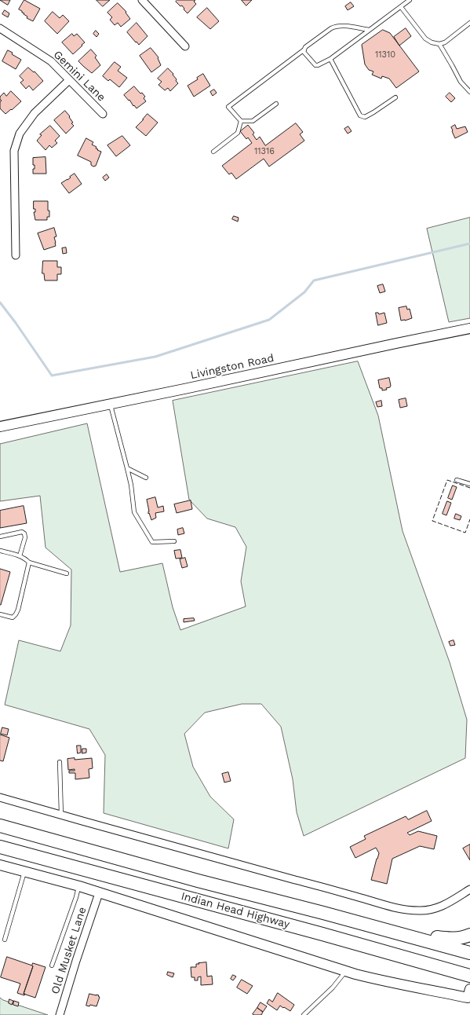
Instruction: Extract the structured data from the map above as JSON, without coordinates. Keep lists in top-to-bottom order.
{
  "streets": {
    "highway": ["Indian Head Highway"],
    "street": ["Gemini Lane", "Livingston Road", "Old Musket Lane"]
  },
  "house_numbers": ["11310", "11316"]
}
